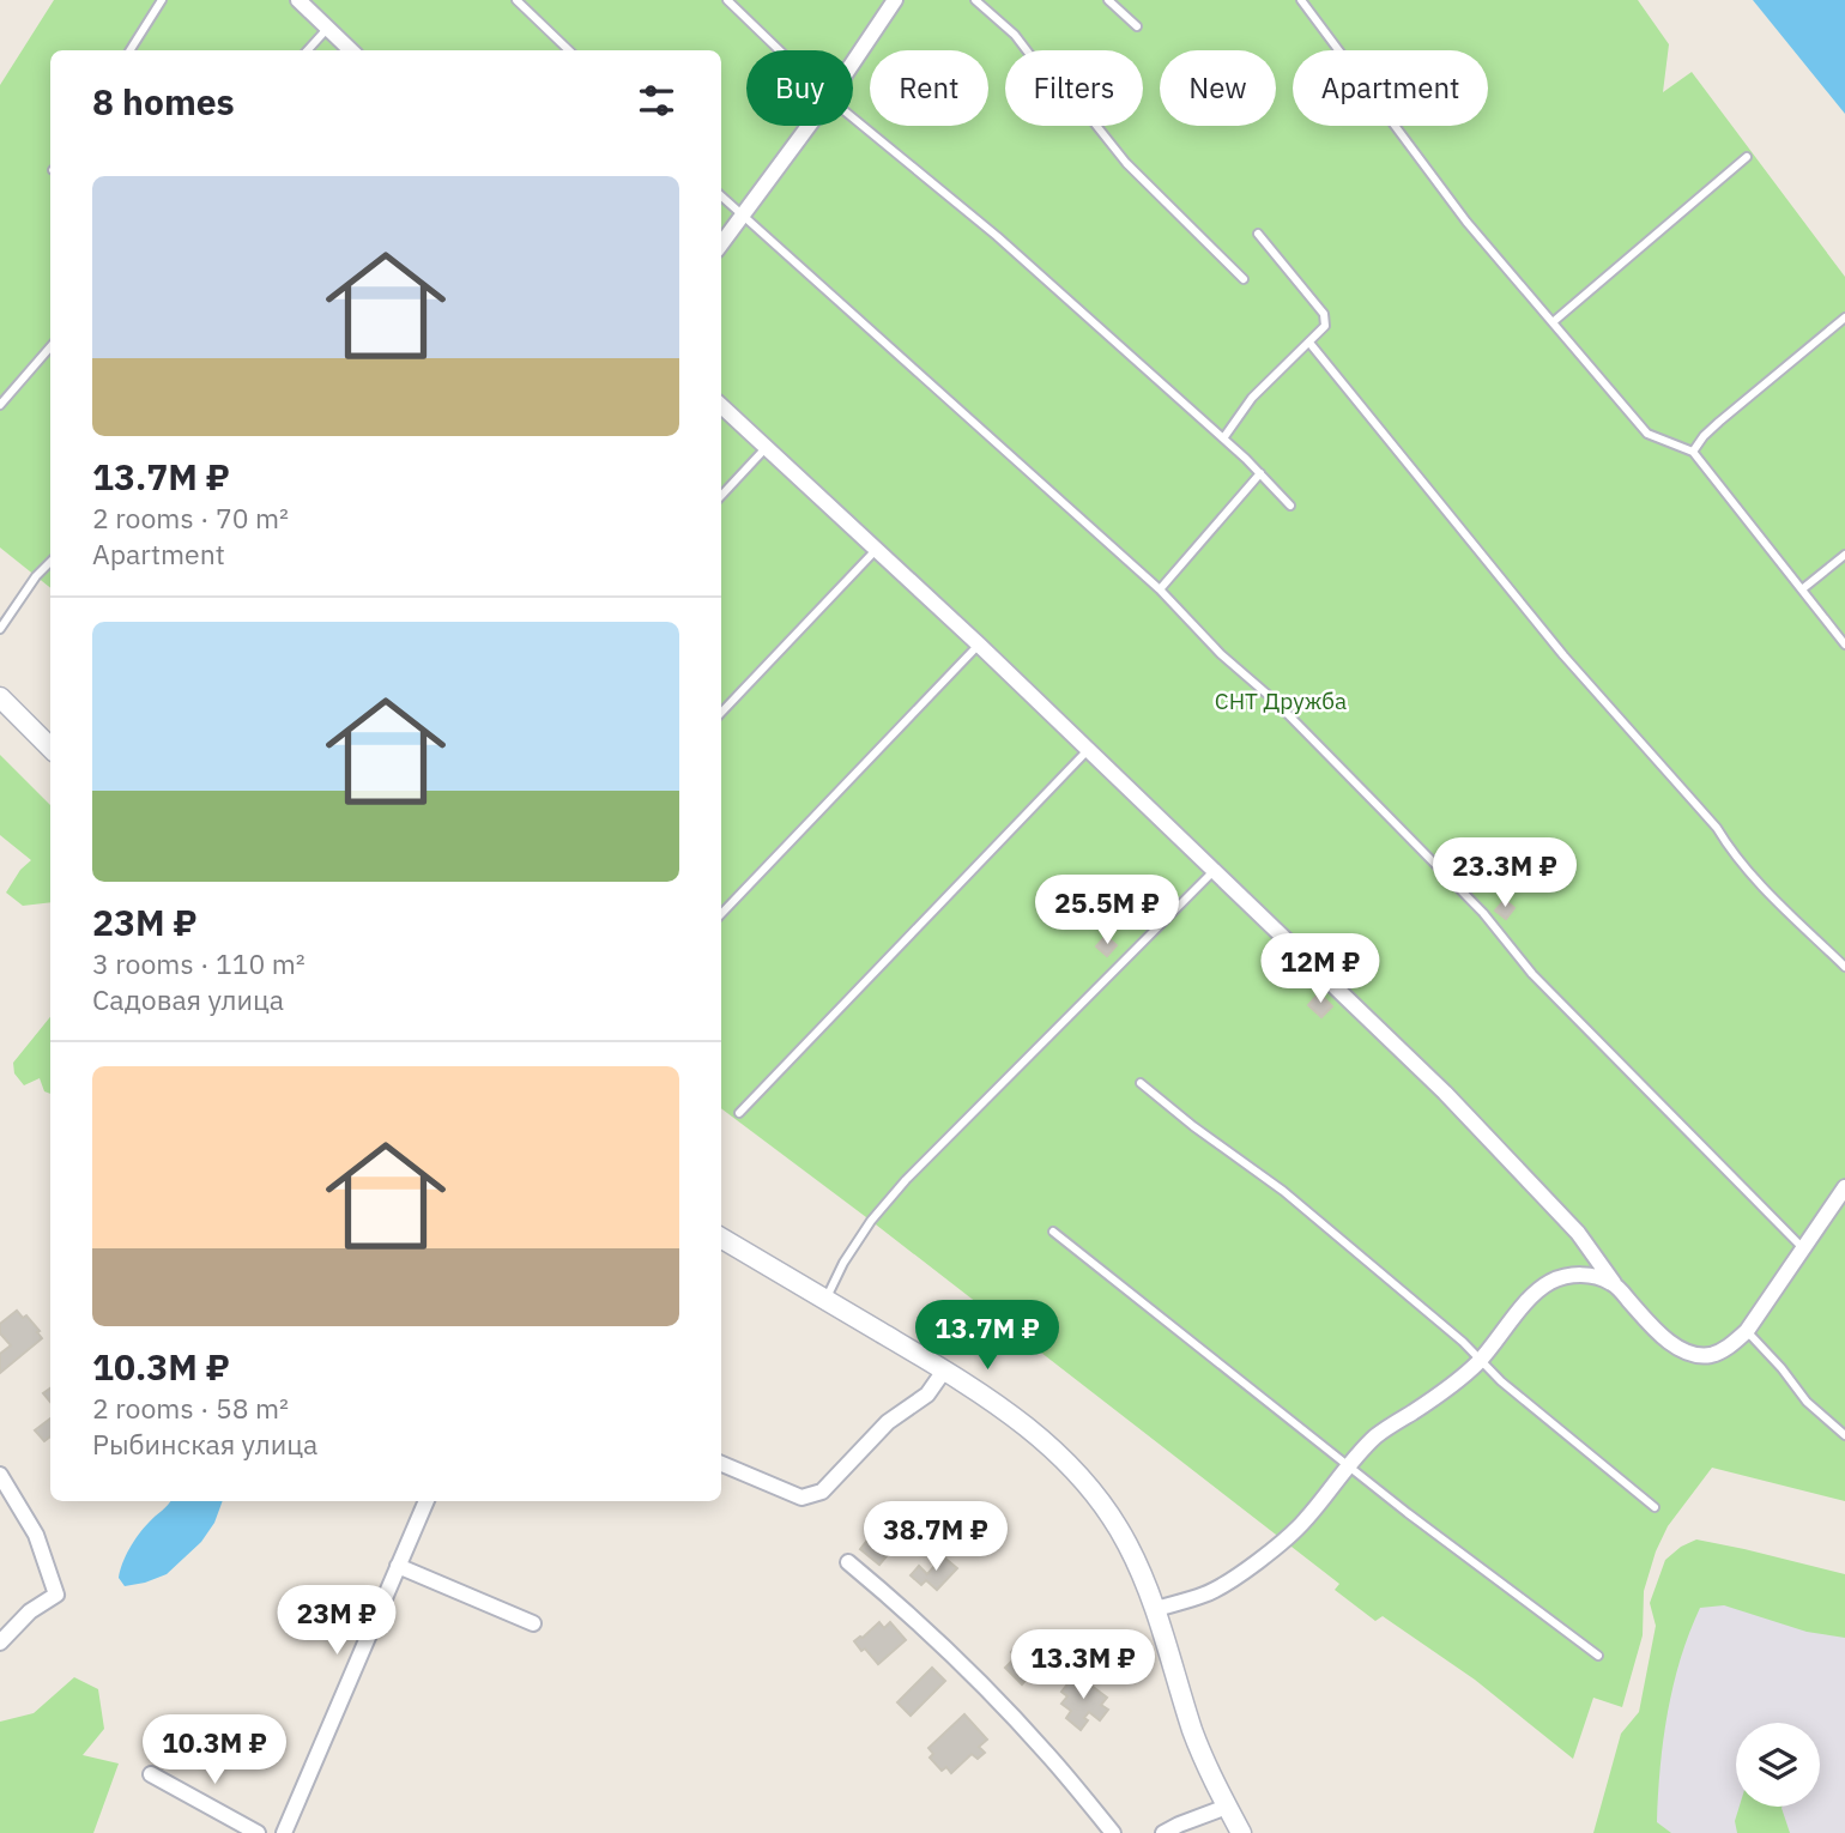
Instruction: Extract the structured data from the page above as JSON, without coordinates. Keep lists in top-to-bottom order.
{
  "parks": ["СНТ Дружба"],
  "page": {
    "chip": [
      "Buy",
      "Rent",
      "Filters",
      "New",
      "Apartment"
    ],
    "heading": "8 homes",
    "list": [
      {
        "name": "13.7M ₽",
        "note": "2 rooms · 70 m² · Apartment"
      },
      {
        "name": "23M ₽",
        "note": "3 rooms · 110 m² · Садовая улица"
      },
      {
        "name": "10.3M ₽",
        "note": "2 rooms · 58 m² · Рыбинская улица"
      }
    ],
    "price": [
      "23.3M ₽",
      "25.5M ₽",
      "12M ₽",
      "13.7M ₽",
      "38.7M ₽",
      "23M ₽",
      "13.3M ₽",
      "10.3M ₽"
    ]
  }
}
